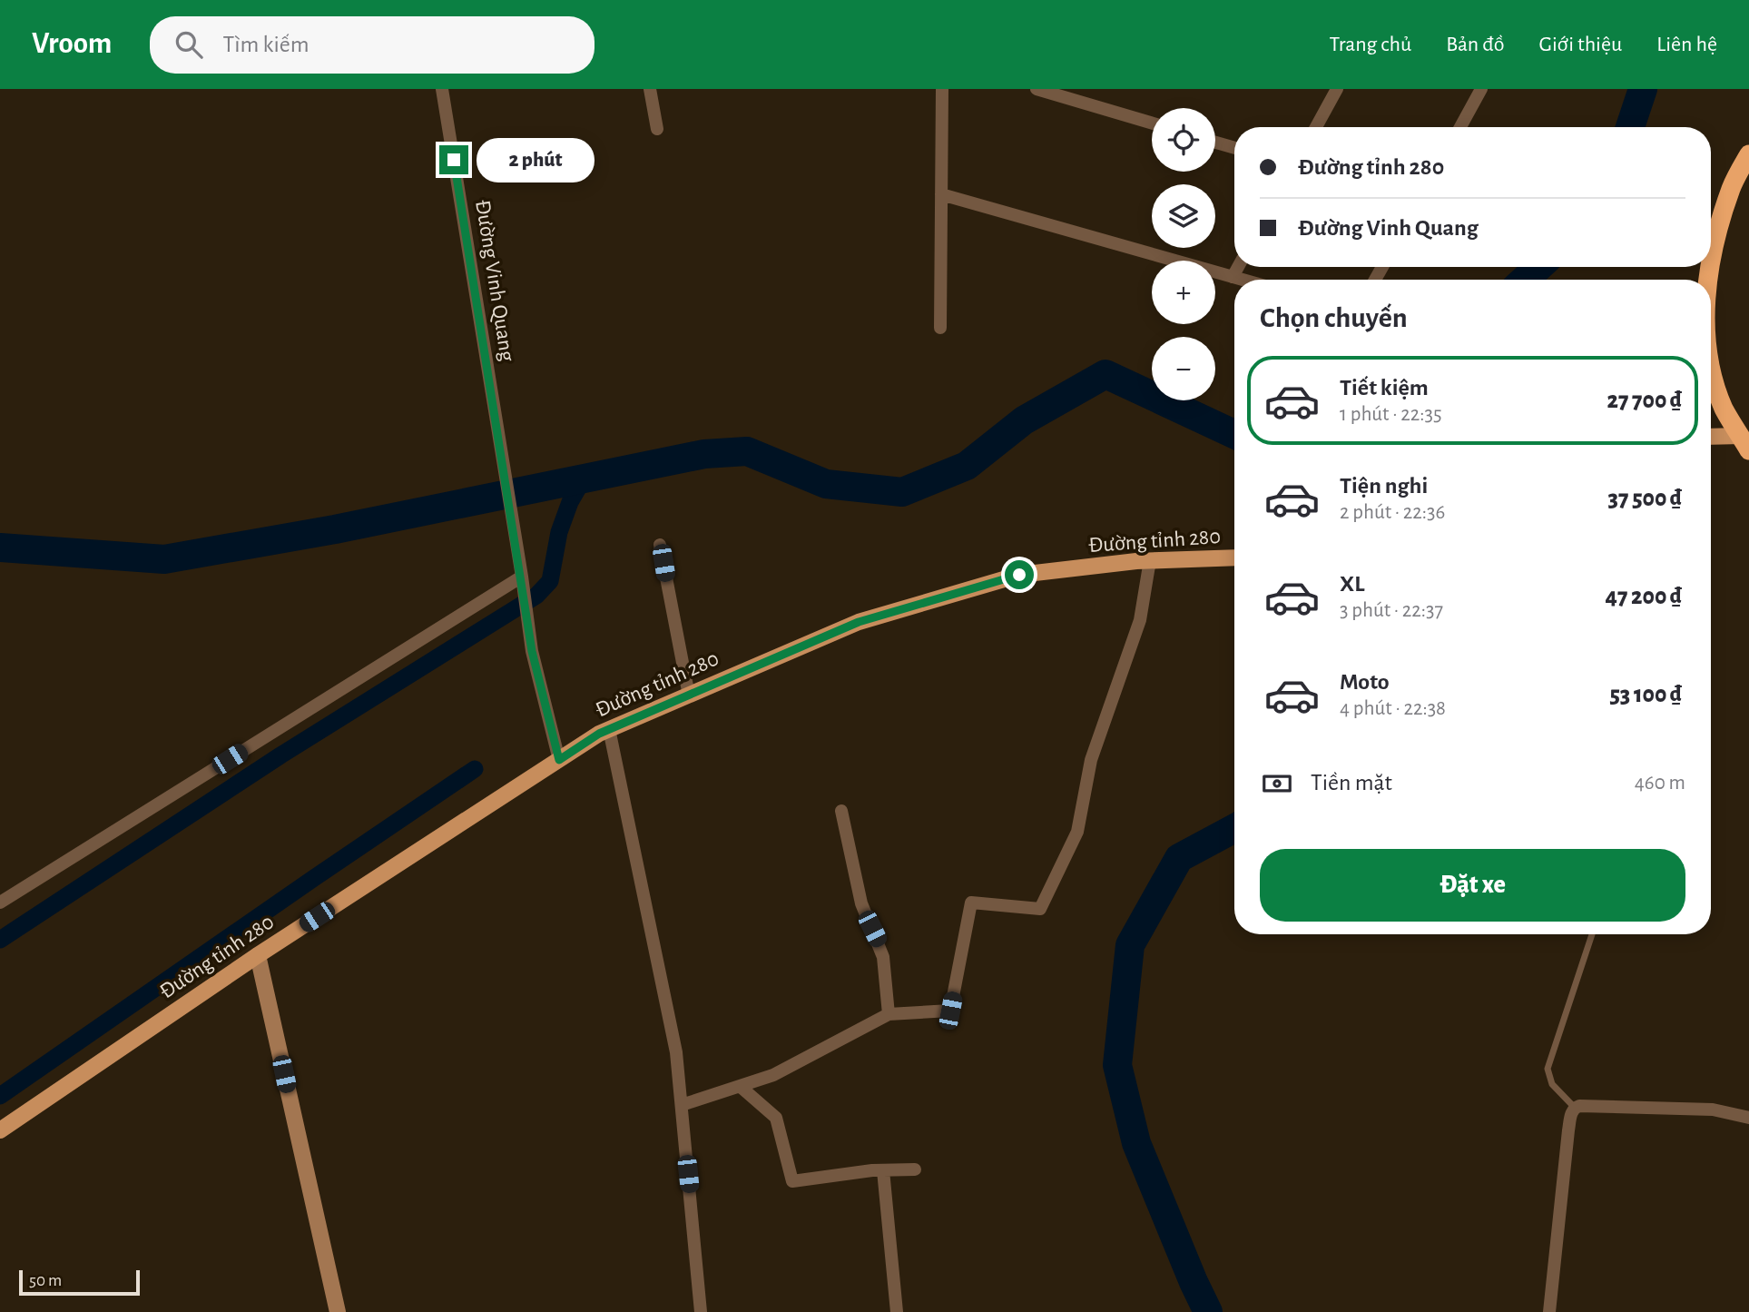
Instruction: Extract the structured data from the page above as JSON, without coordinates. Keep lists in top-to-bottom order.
{
  "streets": {
    "main road": ["Đường tỉnh 280"],
    "street": ["Đường Vinh Quang"]
  },
  "crossings": [
    ["Đường Vinh Quang", "Đường tỉnh 280"]
  ],
  "scale_bar": "50 m",
  "page": {
    "header": "Vroom",
    "search": "Tìm kiếm",
    "nav": [
      "Trang chủ",
      "Bản đồ",
      "Giới thiệu",
      "Liên hệ"
    ],
    "map_buttons": ["+", "−"],
    "banner": ["Đường tỉnh 280", "Đường Vinh Quang"],
    "bubble": "2 phút",
    "heading": "Chọn chuyến",
    "list": [
      {
        "name": "Tiết kiệm",
        "note": "1 phút · 22:35",
        "value": "27 700 ₫"
      },
      {
        "name": "Tiện nghi",
        "note": "2 phút · 22:36",
        "value": "37 500 ₫"
      },
      {
        "name": "XL",
        "note": "3 phút · 22:37",
        "value": "47 200 ₫"
      },
      {
        "name": "Moto",
        "note": "4 phút · 22:38",
        "value": "53 100 ₫"
      }
    ],
    "pay": ["Tiền mặt", "460 m"],
    "buttons": "Đặt xe",
    "scale": "50 m"
  }
}
